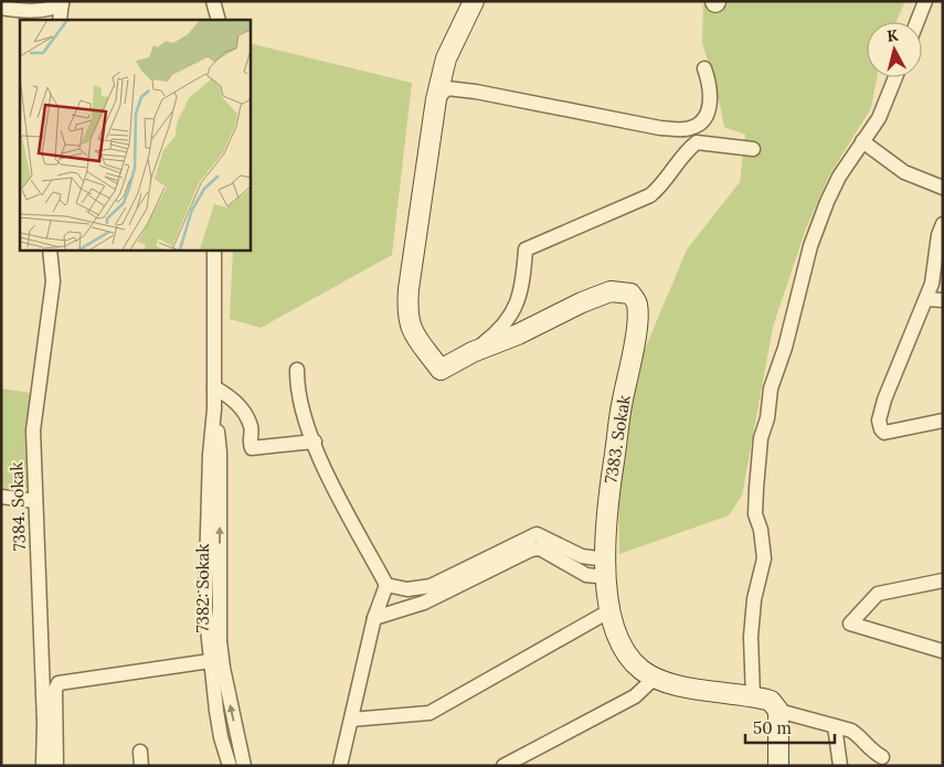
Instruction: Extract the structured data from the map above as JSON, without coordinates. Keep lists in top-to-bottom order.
{
  "streets": {
    "street": ["7383. Sokak", "7384. Sokak", "7382: Sokak"]
  },
  "scale_bar": "50 m",
  "north": "top"
}
